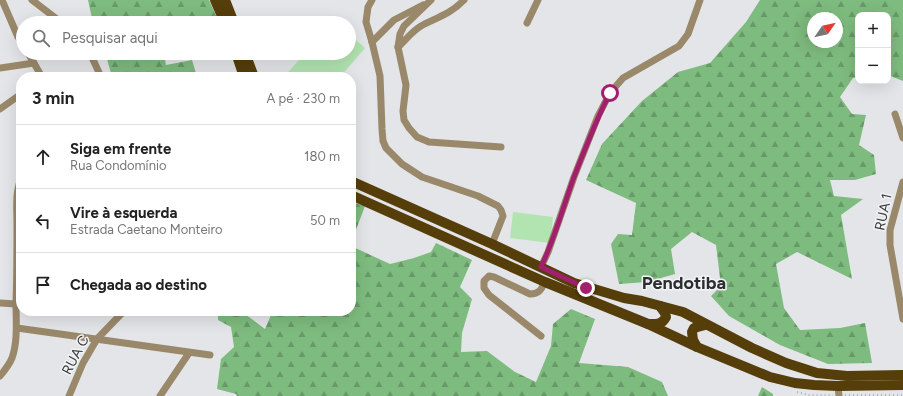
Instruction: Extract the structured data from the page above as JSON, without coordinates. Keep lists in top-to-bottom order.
{
  "streets": {
    "street": ["RUA 1", "RUA C"]
  },
  "districts": ["Pendotiba"],
  "north": "top right",
  "page": {
    "map_buttons": ["+", "−"],
    "search": "Pesquisar aqui",
    "heading": ["3 min", "A pé · 230 m"],
    "list": [
      ["Siga em frente", "Rua Condomínio", "180 m"],
      ["Vire à esquerda", "Estrada Caetano Monteiro", "50 m"],
      "Chegada ao destino"
    ]
  }
}
